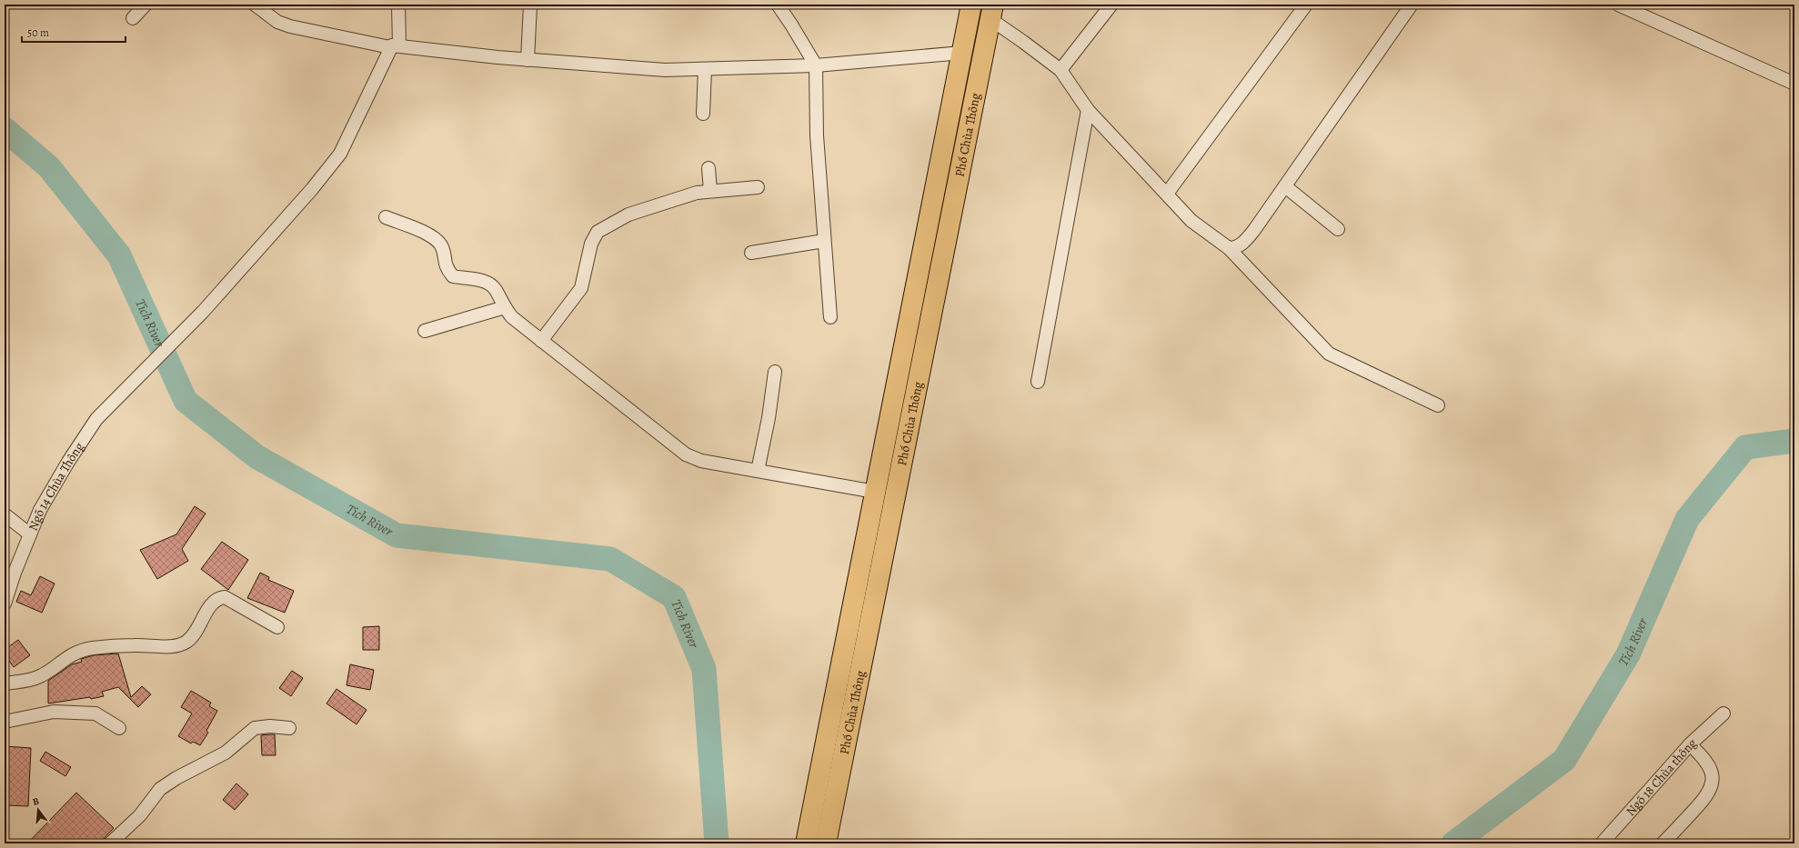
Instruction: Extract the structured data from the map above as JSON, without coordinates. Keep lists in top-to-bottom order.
{
  "streets": {
    "highway": ["Phố Chùa Thông"],
    "street": ["Ngõ 14 Chùa Thông", "Ngõ 18 Chùa thông"]
  },
  "water": ["Tich River"],
  "scale_bar": "50 m",
  "north": "top"
}
